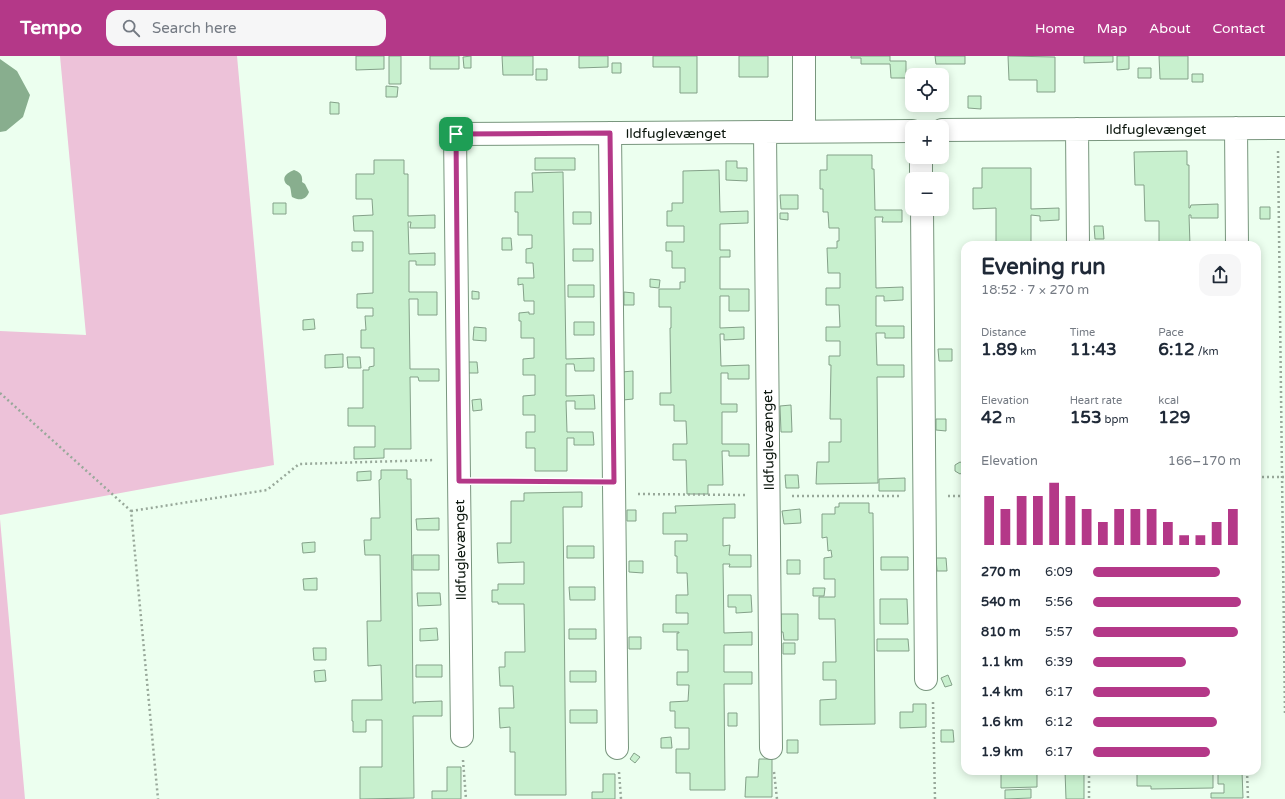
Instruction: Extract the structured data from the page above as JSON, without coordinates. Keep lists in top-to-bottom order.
{
  "streets": {
    "street": ["Ildfuglevænget"]
  },
  "page": {
    "header": "Tempo",
    "search": "Search here",
    "nav": [
      "Home",
      "Map",
      "About",
      "Contact"
    ],
    "map_buttons": ["+", "−"],
    "heading": ["Evening run", "18:52 · 7 × 270 m"],
    "stats": [
      ["Distance", "1.89 km"],
      ["Time", "11:43"],
      ["Pace", "6:12 /km"],
      ["Elevation", "42 m"],
      ["Heart rate", "153 bpm"],
      ["kcal", "129"]
    ],
    "chart": ["Elevation", "166–170 m"],
    "list": [
      {
        "name": "270 m",
        "note": "6:09"
      },
      {
        "name": "540 m",
        "note": "5:56"
      },
      {
        "name": "810 m",
        "note": "5:57"
      },
      {
        "name": "1.1 km",
        "note": "6:39"
      },
      {
        "name": "1.4 km",
        "note": "6:17"
      },
      {
        "name": "1.6 km",
        "note": "6:12"
      },
      {
        "name": "1.9 km",
        "note": "6:17"
      }
    ]
  }
}
